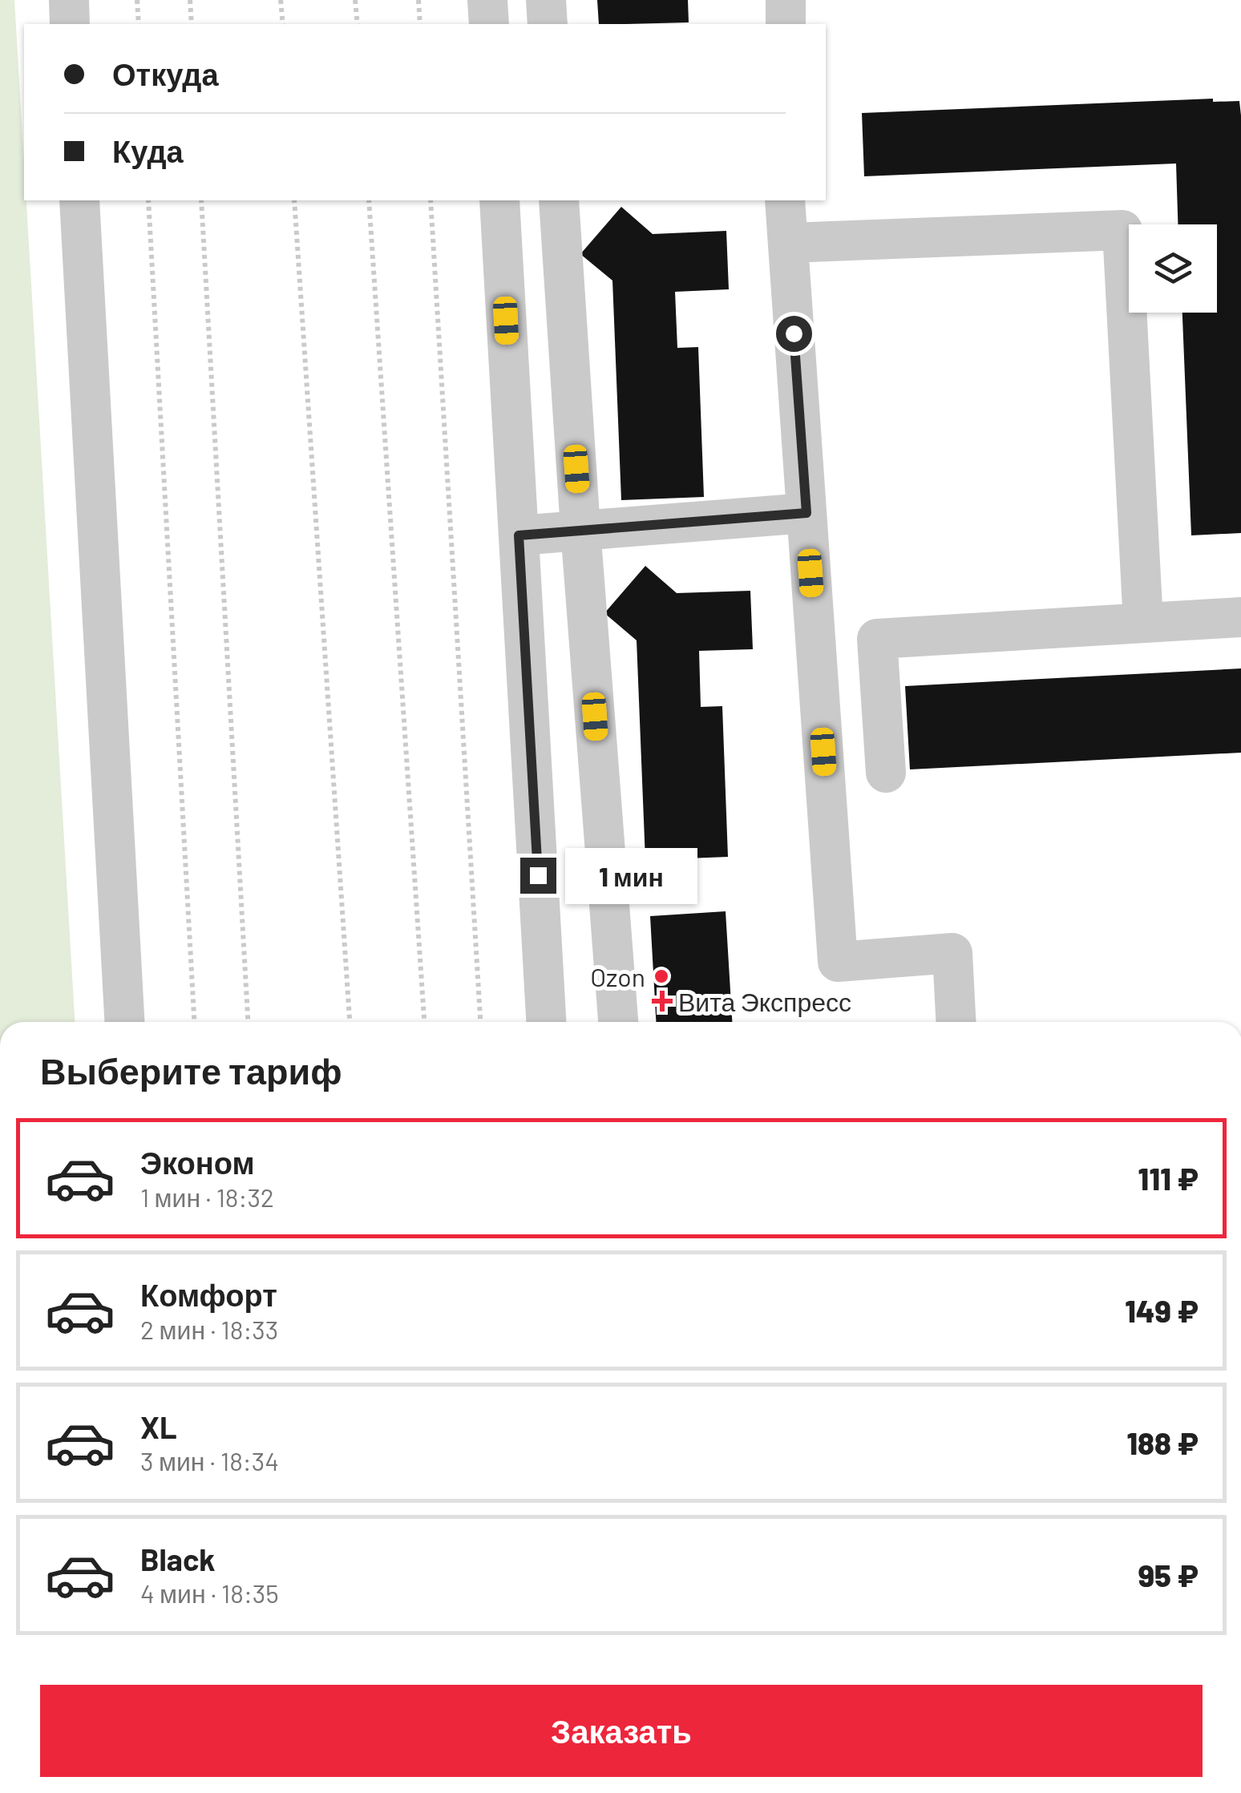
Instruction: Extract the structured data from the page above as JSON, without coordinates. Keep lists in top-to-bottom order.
{
  "places": {
    "other": ["Ozon"],
    "health": ["Вита Экспресс"]
  },
  "page": {
    "banner": ["Откуда", "Куда"],
    "bubble": "1 мин",
    "heading": "Выберите тариф",
    "list": [
      {
        "name": "Эконом",
        "note": "1 мин · 18:32",
        "value": "111 ₽"
      },
      {
        "name": "Комфорт",
        "note": "2 мин · 18:33",
        "value": "149 ₽"
      },
      {
        "name": "XL",
        "note": "3 мин · 18:34",
        "value": "188 ₽"
      },
      {
        "name": "Black",
        "note": "4 мин · 18:35",
        "value": "95 ₽"
      }
    ],
    "buttons": "Заказать"
  }
}
